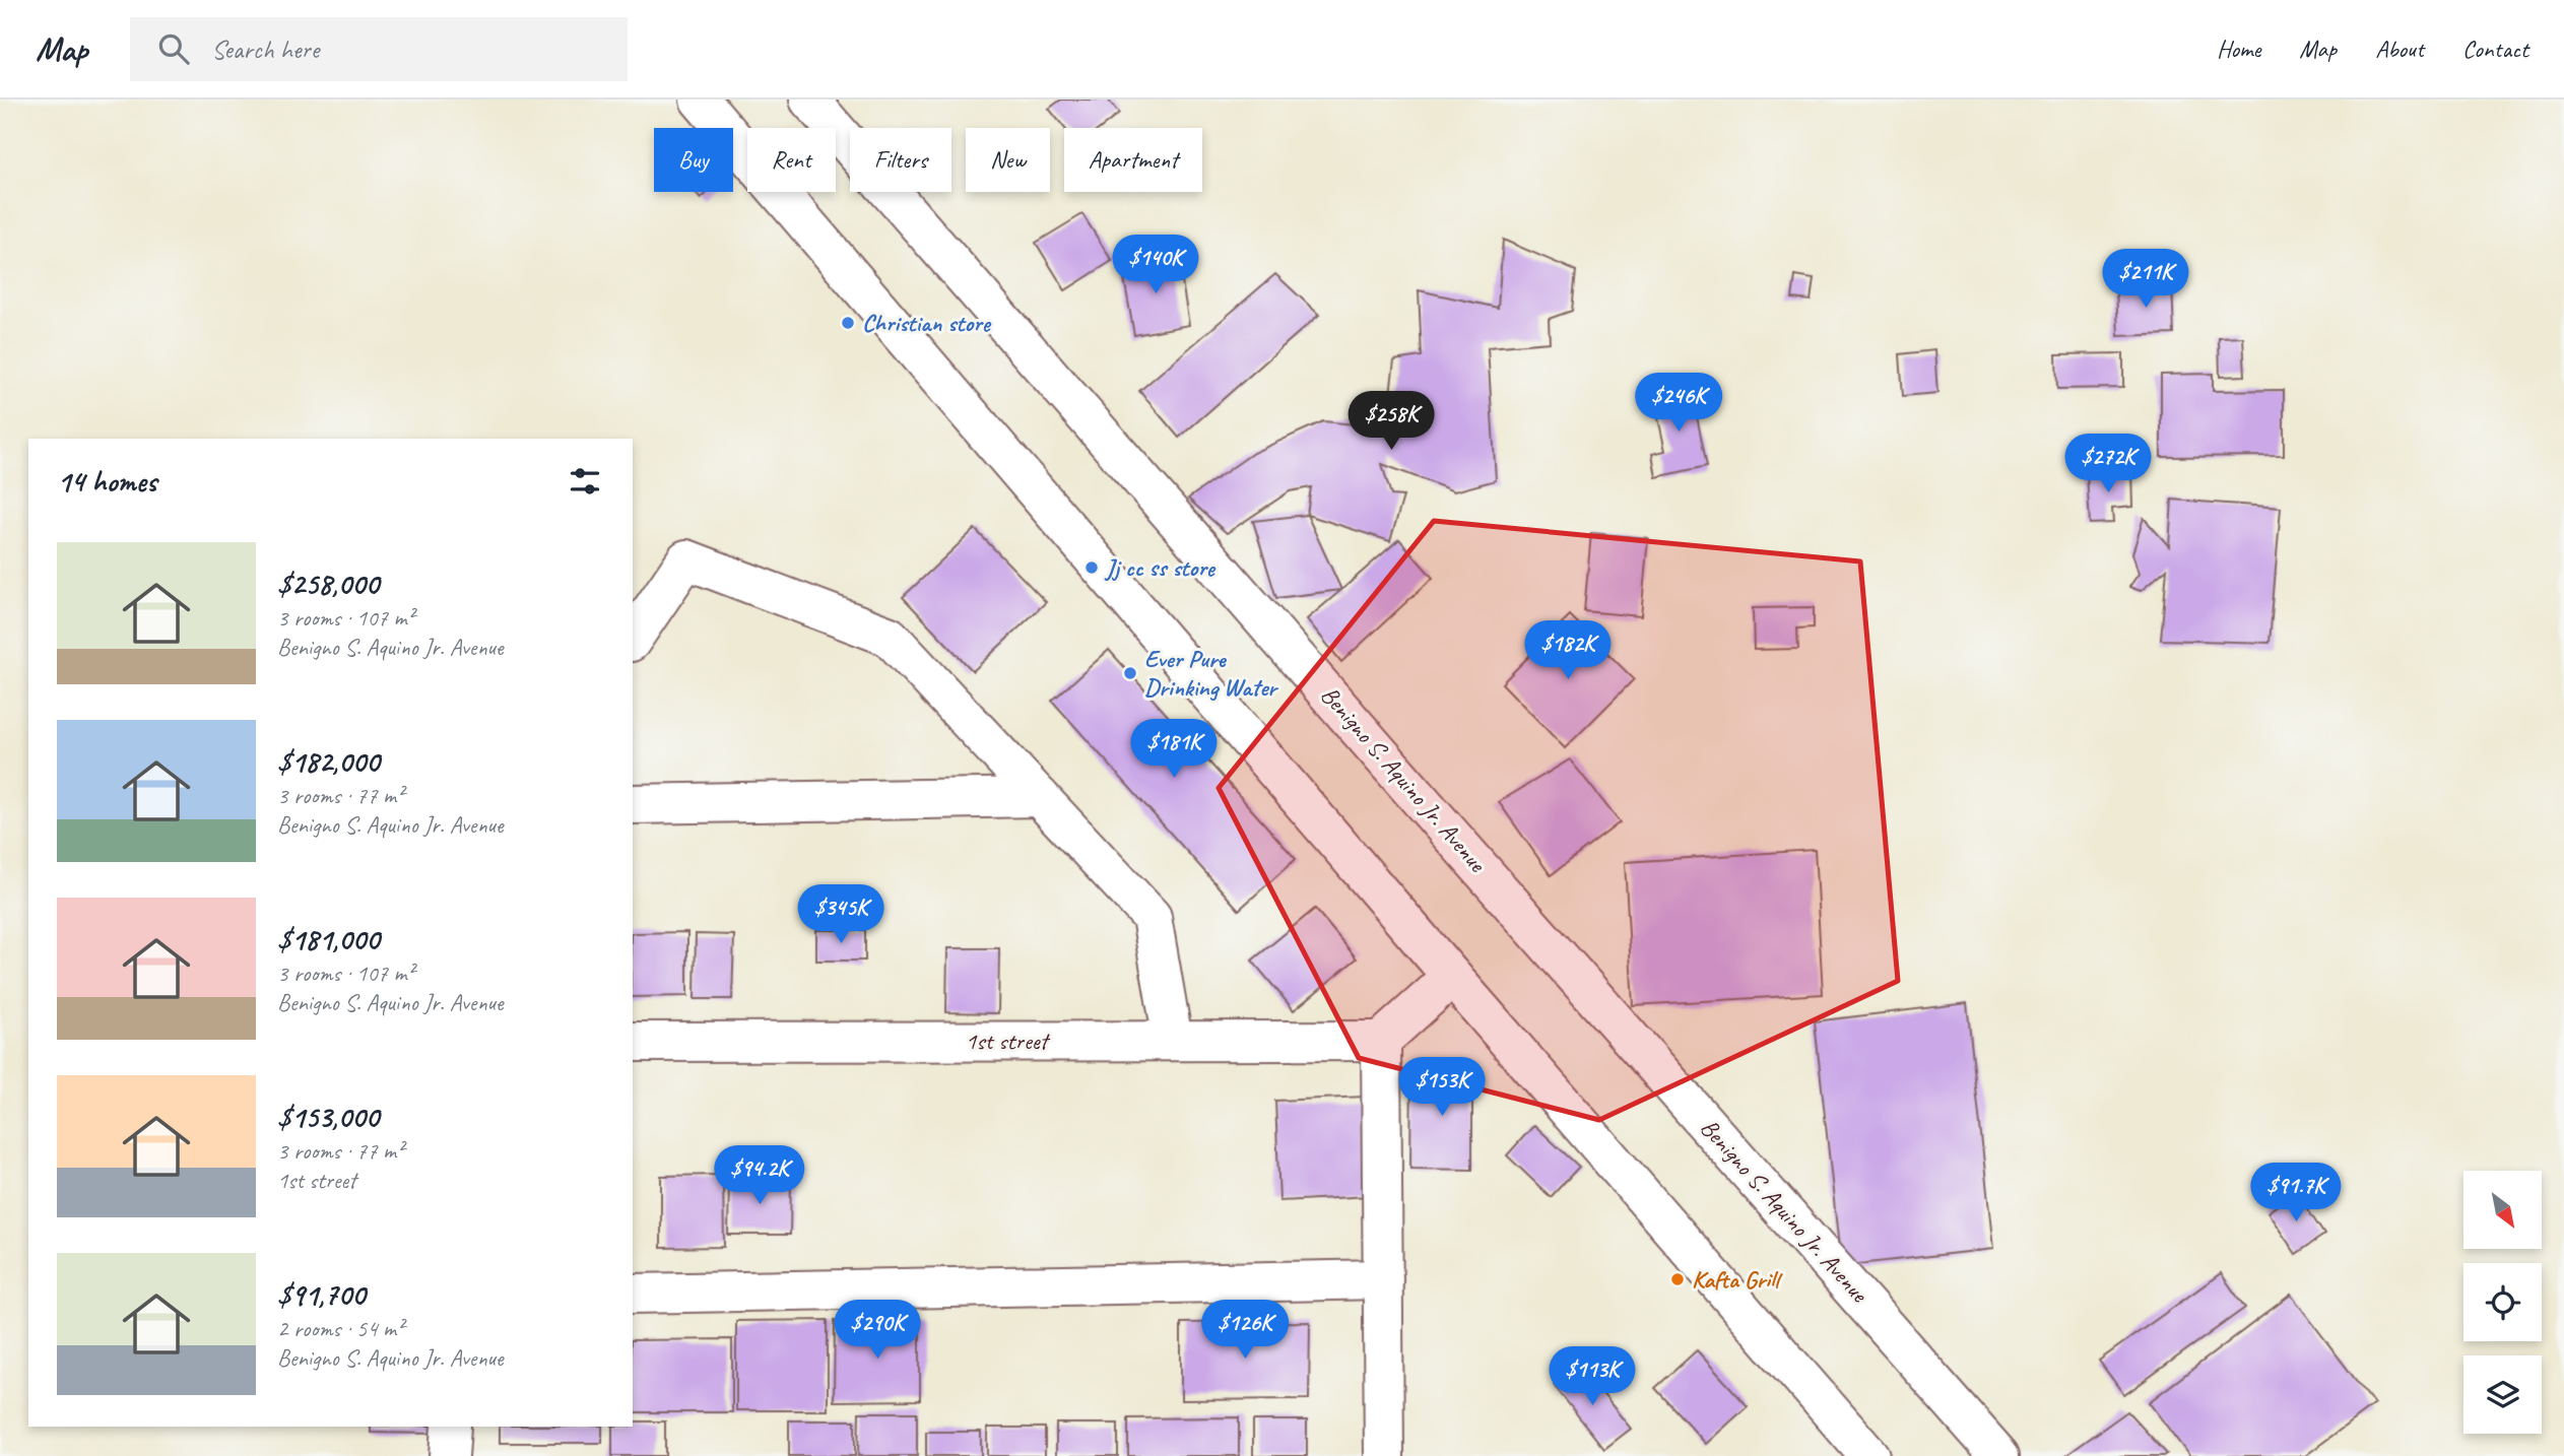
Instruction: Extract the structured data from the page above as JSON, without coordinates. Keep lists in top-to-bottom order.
{
  "streets": {
    "main road": ["Benigno S. Aquino Jr. Avenue", "1st street"]
  },
  "places": [
    "Christian store",
    "Jj cc ss store",
    "Ever Pure Drinking Water",
    "Kafta Grill"
  ],
  "north": "bottom right",
  "page": {
    "header": "Map",
    "search": "Search here",
    "nav": [
      "Home",
      "Map",
      "About",
      "Contact"
    ],
    "chip": [
      "Buy",
      "Rent",
      "Filters",
      "New",
      "Apartment"
    ],
    "price": [
      "$140K",
      "$211K",
      "$246K",
      "$258K",
      "$272K",
      "$182K",
      "$181K",
      "$345K",
      "$153K",
      "$94.2K",
      "$91.7K",
      "$290K",
      "$126K",
      "$113K"
    ],
    "heading": "14 homes",
    "list": [
      {
        "name": "$258,000",
        "note": "3 rooms · 107 m² · Benigno S. Aquino Jr. Avenue"
      },
      {
        "name": "$182,000",
        "note": "3 rooms · 77 m² · Benigno S. Aquino Jr. Avenue"
      },
      {
        "name": "$181,000",
        "note": "3 rooms · 107 m² · Benigno S. Aquino Jr. Avenue"
      },
      {
        "name": "$153,000",
        "note": "3 rooms · 77 m² · 1st street"
      },
      {
        "name": "$91,700",
        "note": "2 rooms · 54 m² · Benigno S. Aquino Jr. Avenue"
      }
    ]
  }
}
